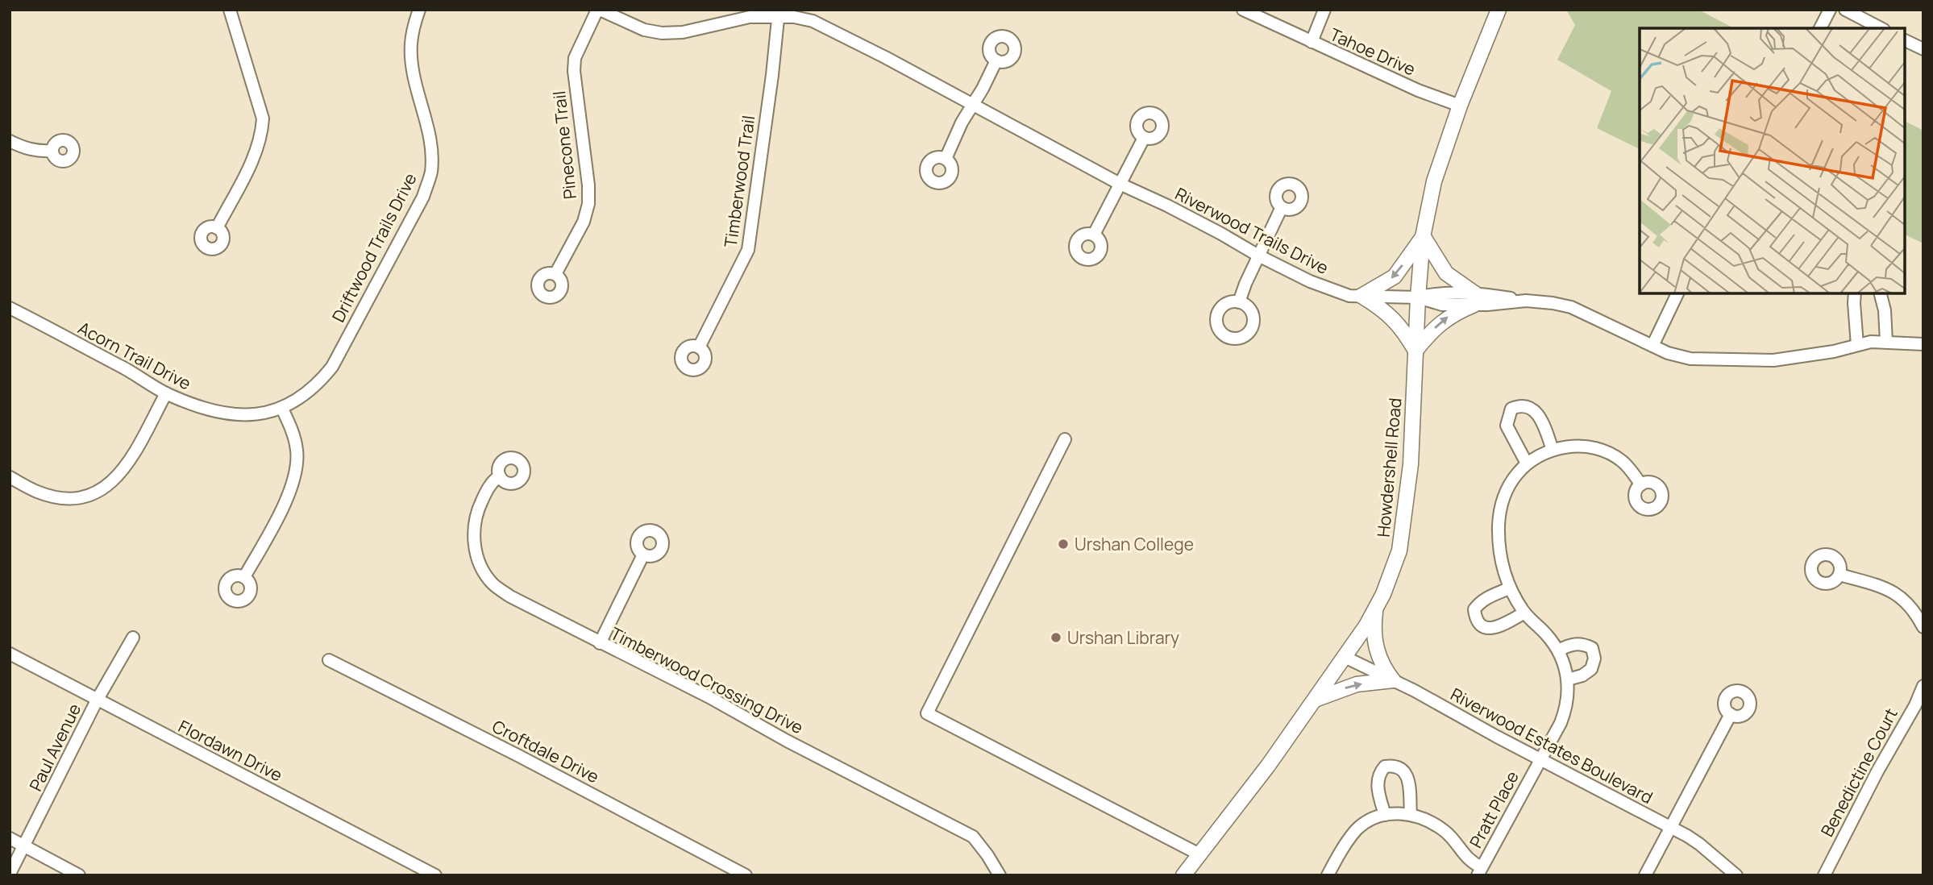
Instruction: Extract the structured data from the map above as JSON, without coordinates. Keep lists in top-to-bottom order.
{
  "streets": {
    "main road": ["Howdershell Road"],
    "street": [
      "Tahoe Drive",
      "Pinecone Trail",
      "Timberwood Trail",
      "Riverwood Trails Drive",
      "Driftwood Trails Drive",
      "Acorn Trail Drive",
      "Timberwood Crossing Drive",
      "Riverwood Estates Boulevard",
      "Paul Avenue",
      "Flordawn Drive",
      "Croftdale Drive",
      "Benedictine Court",
      "Pratt Place"
    ]
  },
  "crossings": [
    ["Tahoe Drive", "Howdershell Road"],
    ["Pinecone Trail", "Riverwood Trails Drive"],
    ["Timberwood Trail", "Riverwood Trails Drive"],
    ["Riverwood Trails Drive", "Howdershell Road"],
    ["Driftwood Trails Drive", "Acorn Trail Drive"],
    ["Howdershell Road", "Riverwood Estates Boulevard"],
    ["Riverwood Estates Boulevard", "Pratt Place"],
    ["Paul Avenue", "Flordawn Drive"]
  ],
  "places": ["Urshan College", "Urshan Library"]
}
